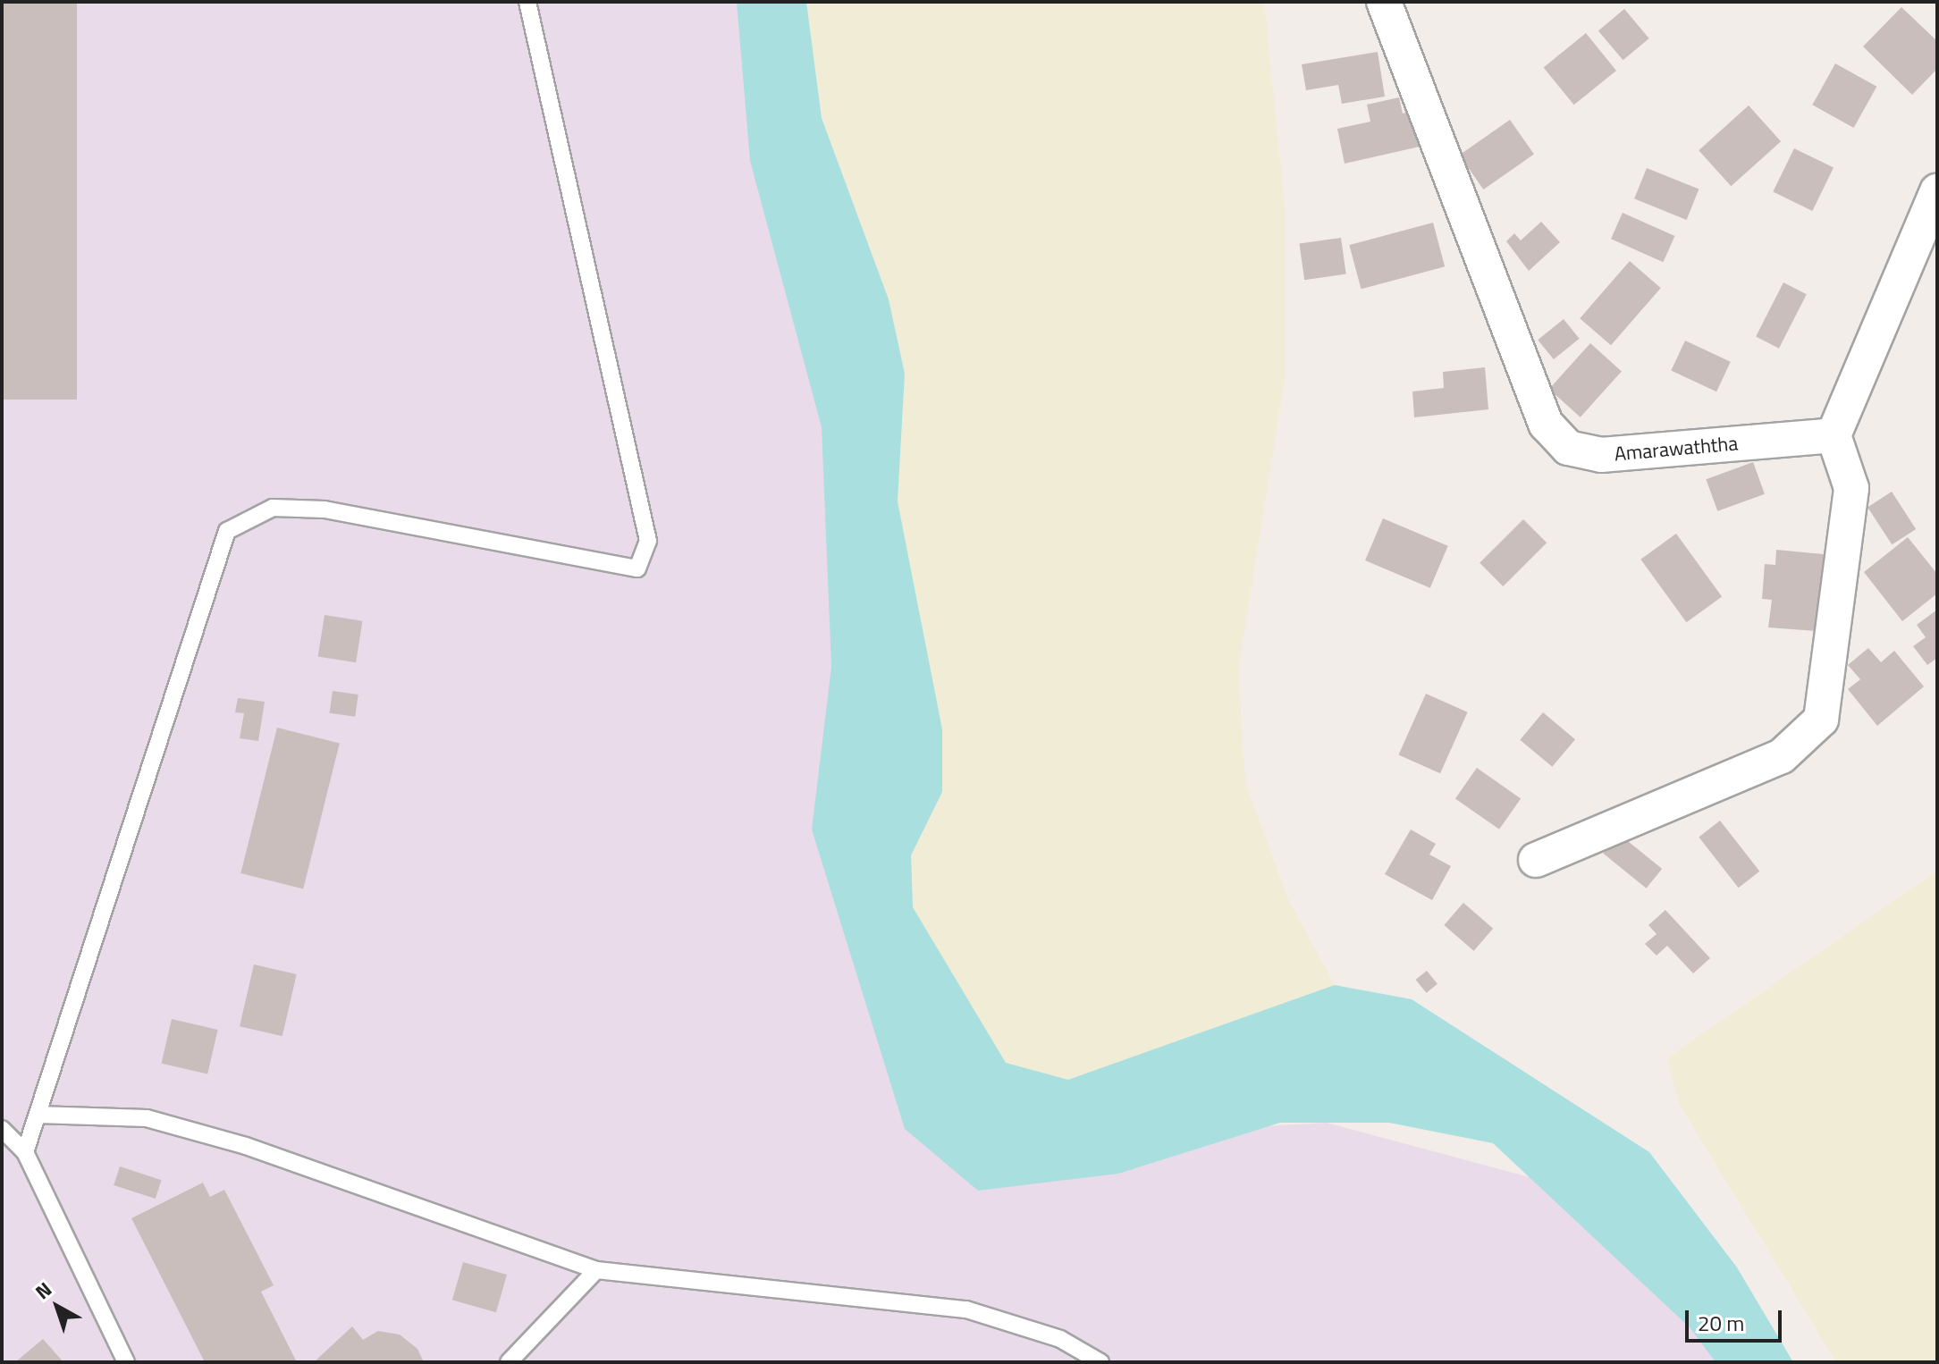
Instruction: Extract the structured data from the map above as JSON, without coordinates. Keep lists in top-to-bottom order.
{
  "streets": {
    "street": ["Amarawaththa"]
  },
  "scale_bar": "20 m",
  "north": "top left"
}
